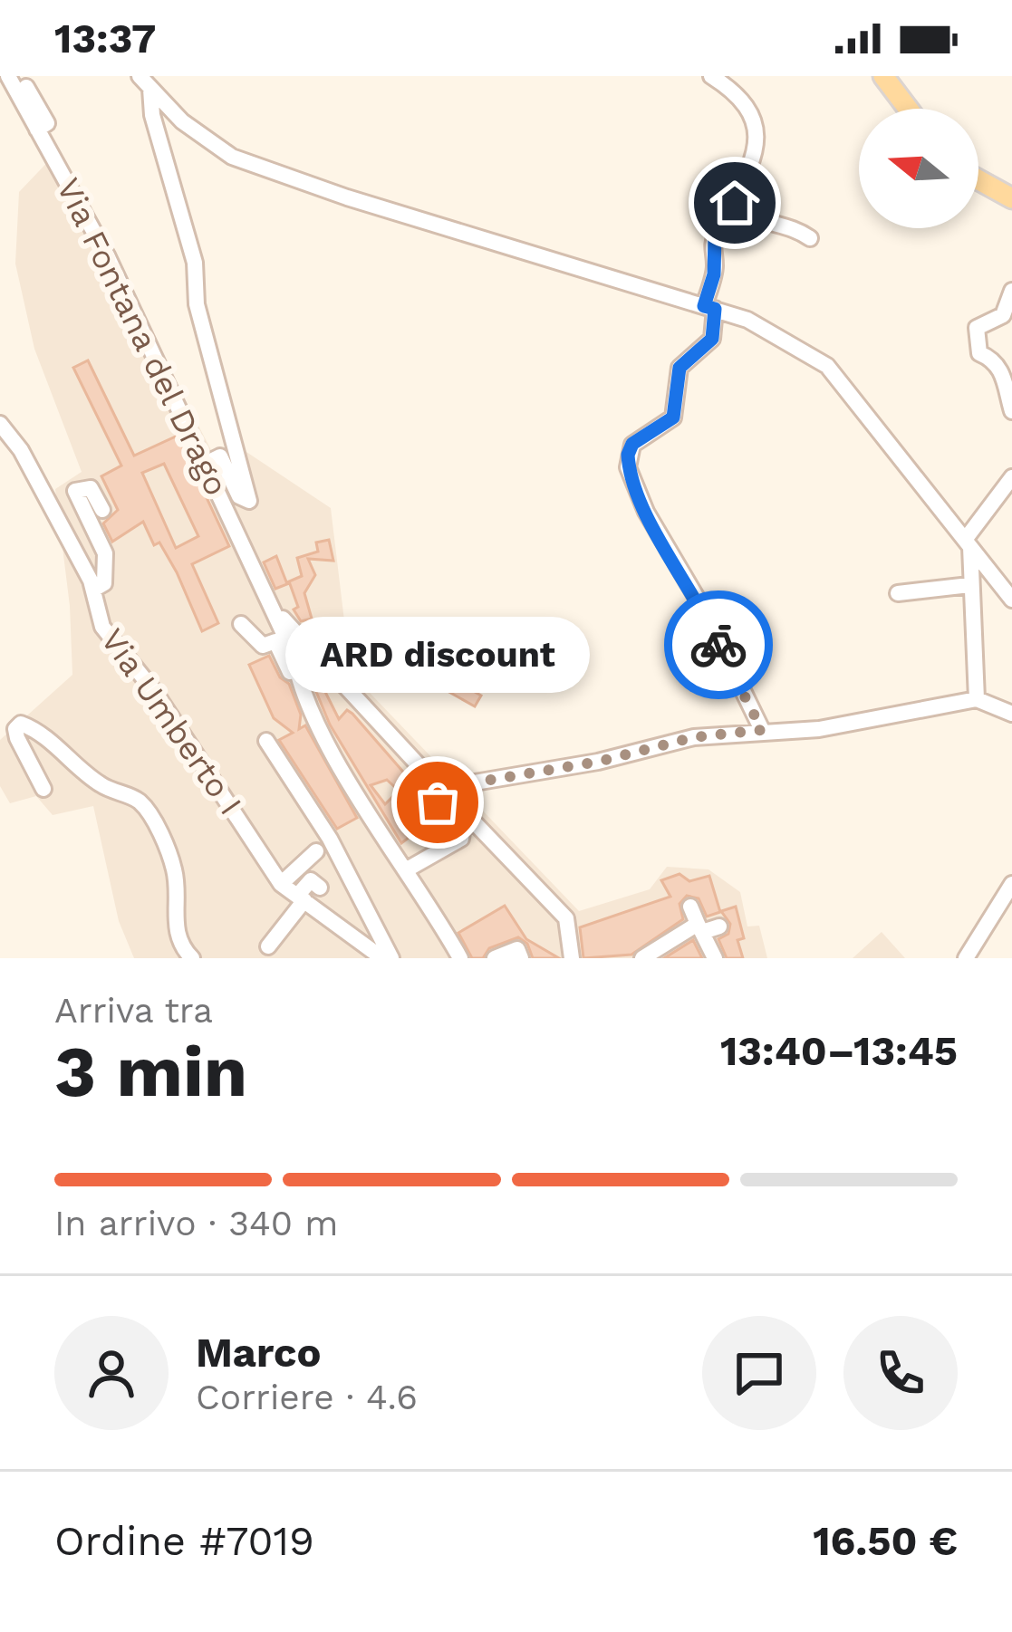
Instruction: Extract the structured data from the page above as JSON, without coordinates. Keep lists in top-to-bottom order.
{
  "streets": {
    "street": ["Via Fontana del Drago", "Via Umberto I"]
  },
  "places": ["ARD discount"],
  "north": "left",
  "page": {
    "status": "13:37",
    "bubble": "ARD discount",
    "heading": ["3 min", "Arriva tra", "13:40–13:45"],
    "panel": [
      "Marco",
      "Corriere · 4.6",
      "Ordine #7019",
      "16.50 €"
    ],
    "bar": "In arrivo · 340 m"
  }
}
